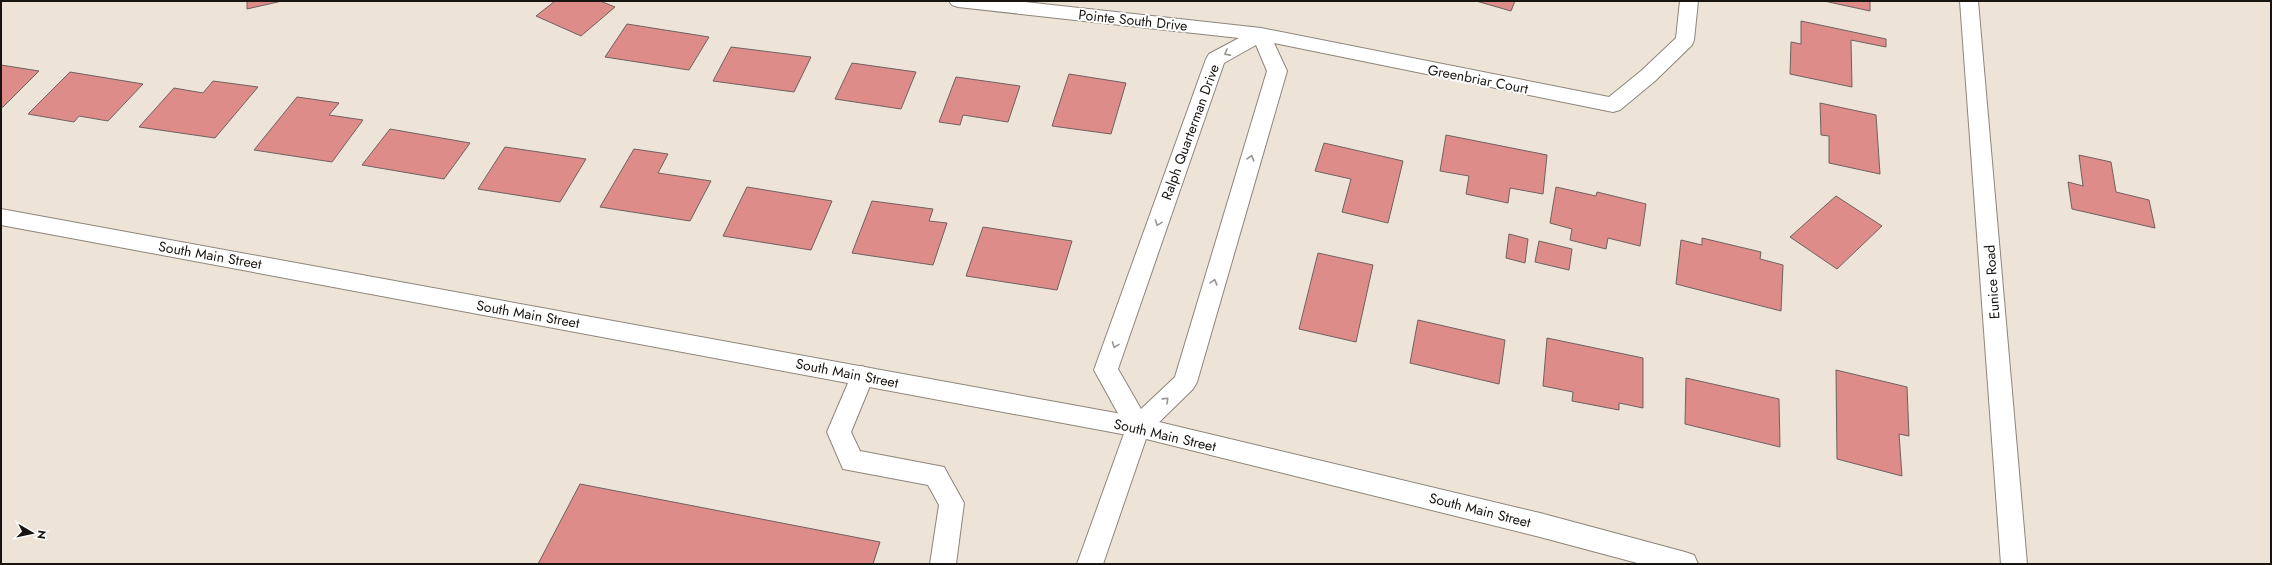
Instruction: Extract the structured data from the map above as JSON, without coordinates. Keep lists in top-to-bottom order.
{
  "streets": {
    "street": [
      "Pointe South Drive",
      "Greenbriar Court",
      "Ralph Quarterman Drive",
      "South Main Street",
      "Eunice Road"
    ]
  },
  "crossings": [
    ["Pointe South Drive", "Greenbriar Court"],
    ["Pointe South Drive", "Ralph Quarterman Drive"],
    ["Greenbriar Court", "Ralph Quarterman Drive"],
    ["Ralph Quarterman Drive", "South Main Street"]
  ],
  "north": "right"
}
